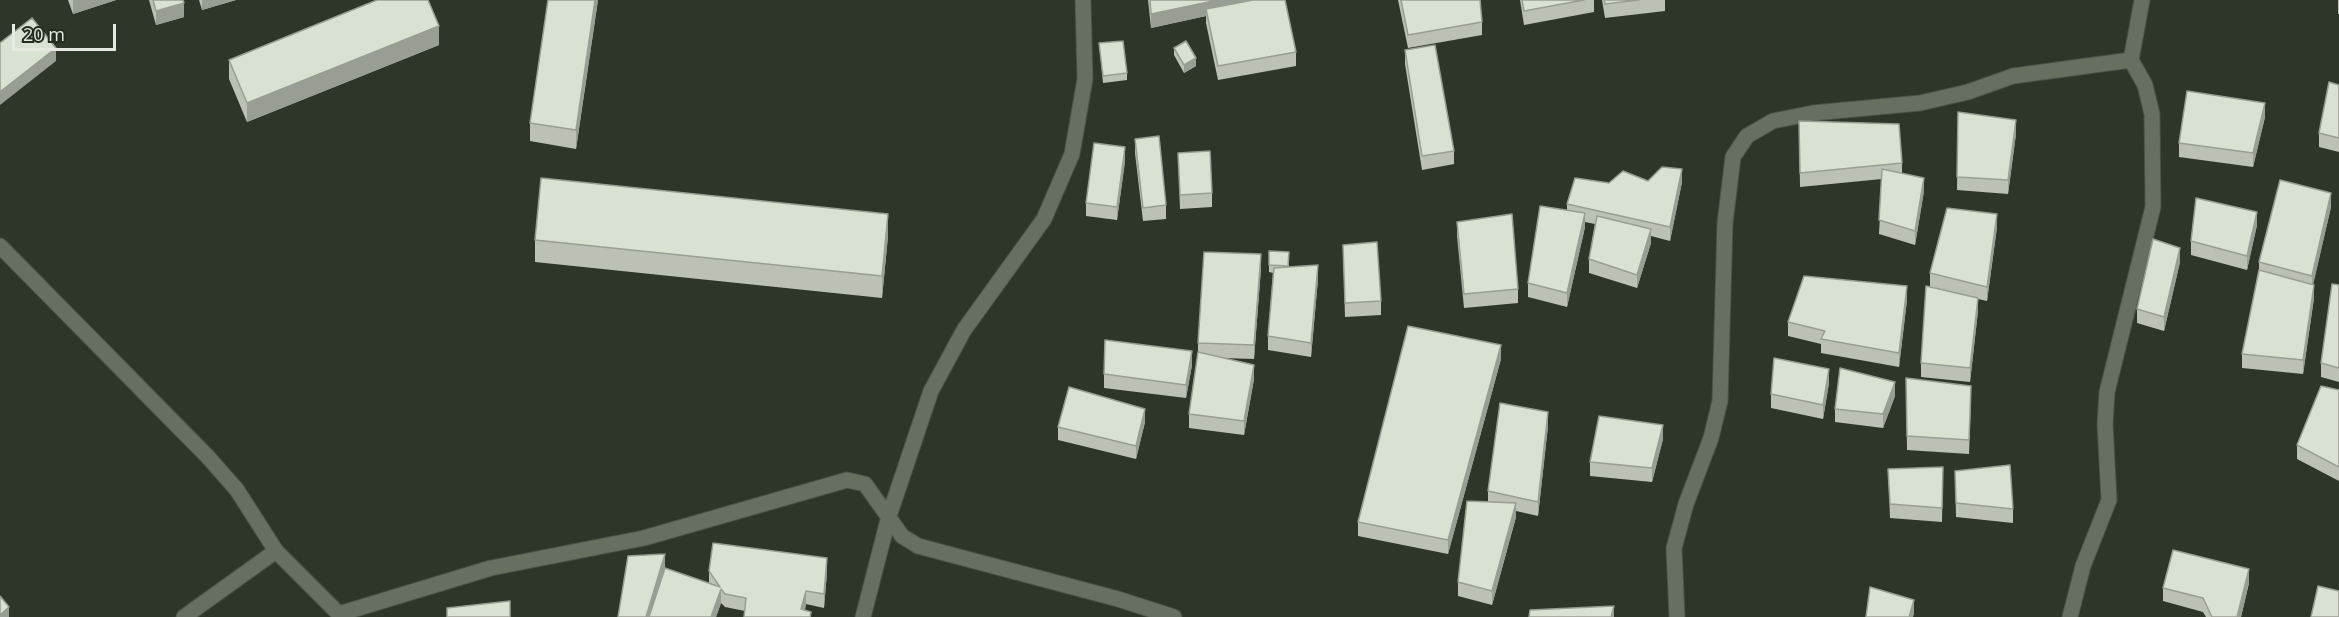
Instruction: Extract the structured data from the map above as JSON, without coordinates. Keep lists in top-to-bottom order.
{
  "scale_bar": "20 m"
}
